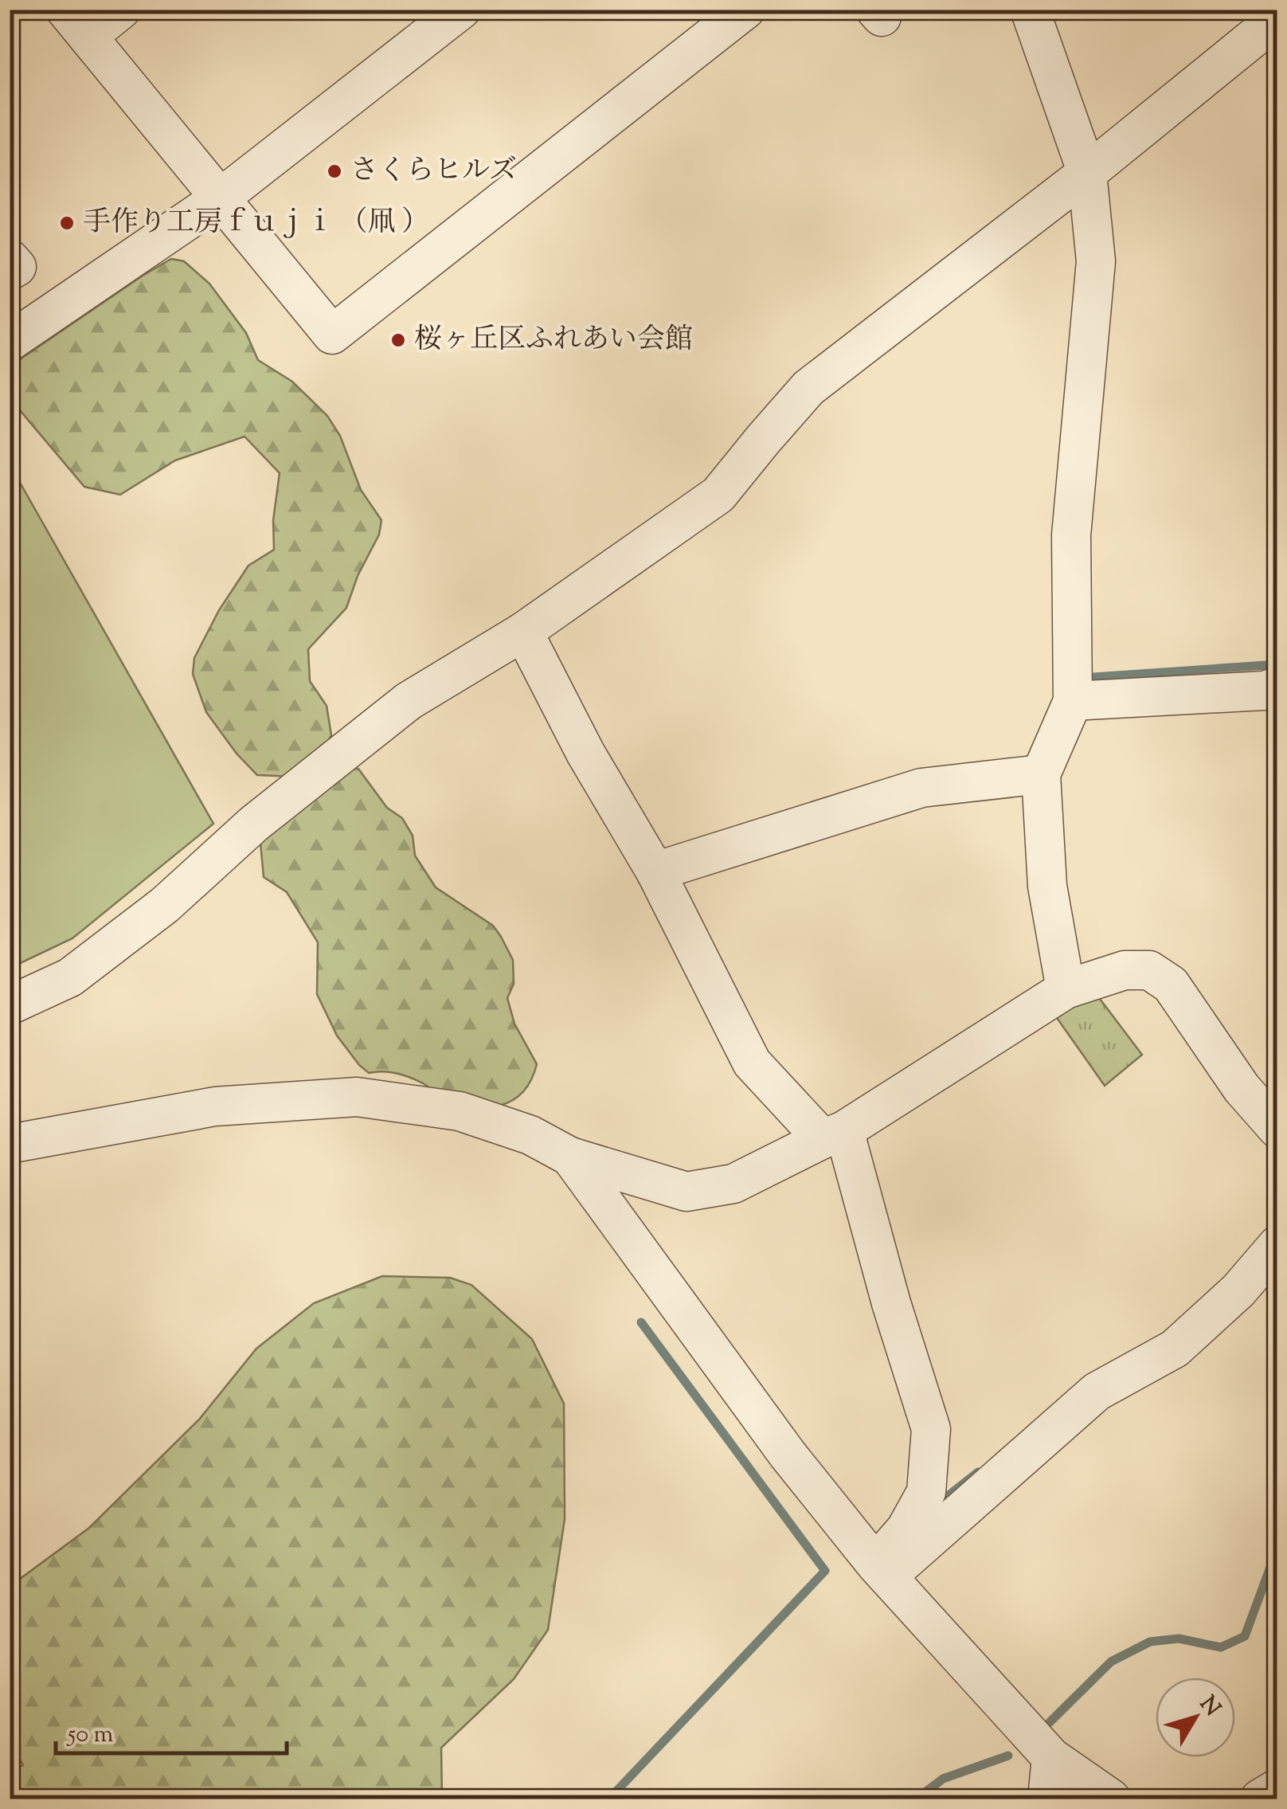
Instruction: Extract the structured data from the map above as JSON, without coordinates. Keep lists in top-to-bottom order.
{
  "places": ["さくらヒルズ", "手作り工房ｆｕｊｉ （凧 ）", "桜ヶ丘区ふれあい会館"],
  "scale_bar": "50 m",
  "north": "top right"
}
